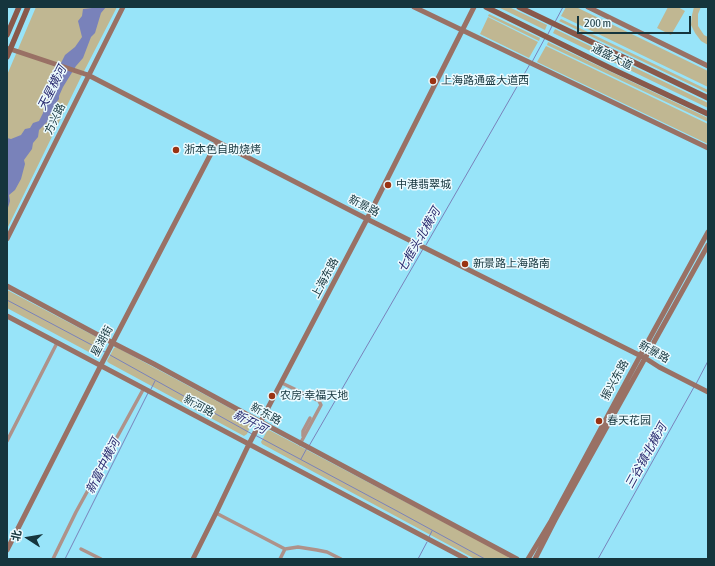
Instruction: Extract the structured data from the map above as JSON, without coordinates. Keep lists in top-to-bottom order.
{
  "streets": {
    "main road": ["通盛大道"],
    "street": [
      "方兴路",
      "新景路",
      "上海东路",
      "星湖街",
      "振兴东路",
      "新河路",
      "新东路"
    ]
  },
  "crossings": [
    ["方兴路", "新景路"],
    ["新景路", "上海东路"],
    ["新景路", "星湖街"],
    ["新景路", "振兴东路"],
    ["上海东路", "新河路"],
    ["上海东路", "新东路"],
    ["星湖街", "新河路"],
    ["星湖街", "新东路"]
  ],
  "water": [
    "天星横河",
    "七框头北横河",
    "新开河",
    "三谷镇北横河",
    "新富中横河"
  ],
  "places": [
    "上海路通盛大道西",
    "浙本色自助烧烤",
    "中港翡翠城",
    "新景路上海路南",
    "农房·幸福天地",
    "春天花园"
  ],
  "scale_bar": "200 m",
  "north": "left"
}
